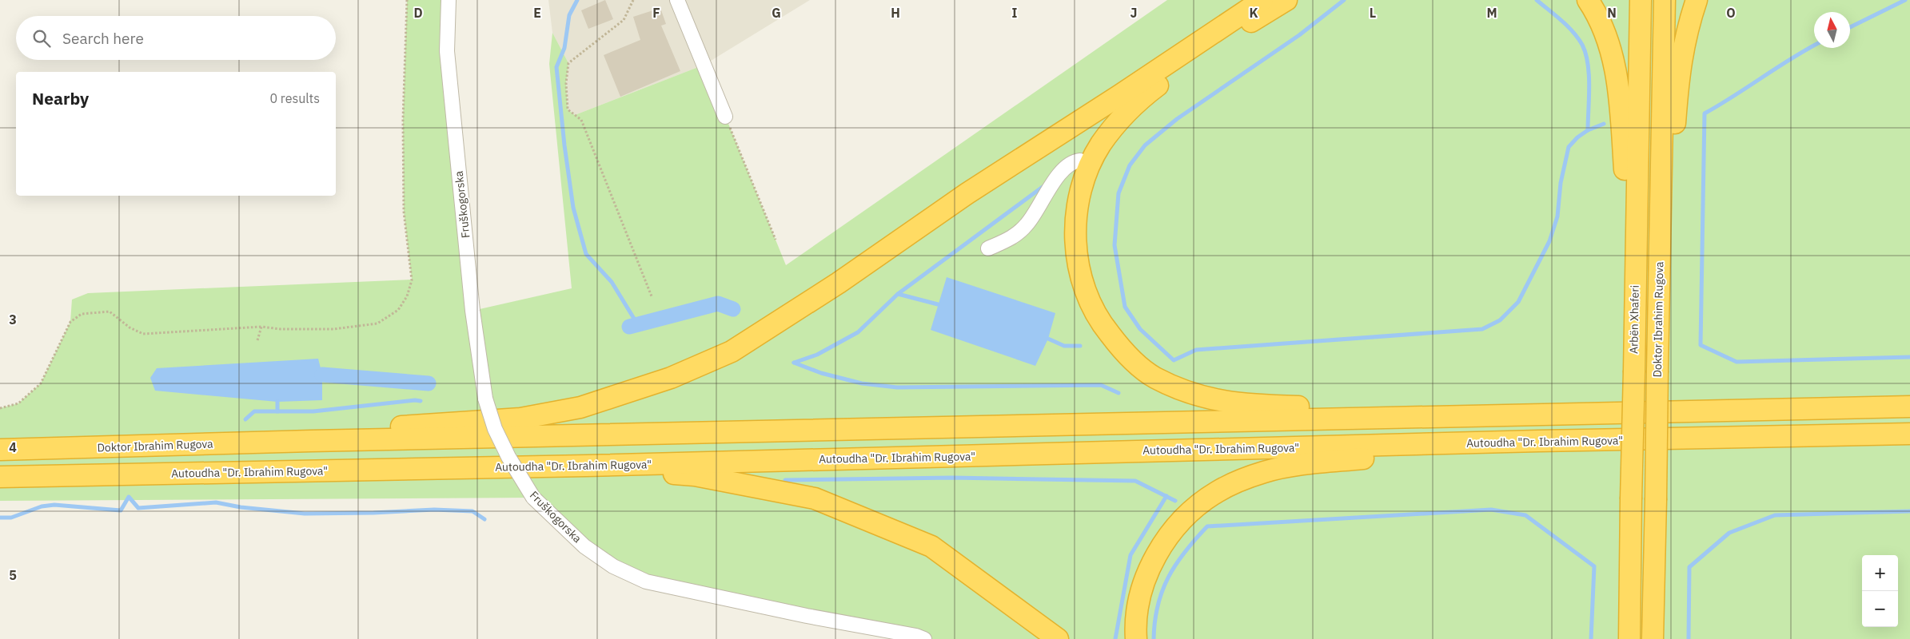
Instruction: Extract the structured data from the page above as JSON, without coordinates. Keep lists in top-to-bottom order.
{
  "streets": {
    "highway": ["Arbën Xhaferi", "Doktor Ibrahim Rugova", "Autoudha \"Dr. Ibrahim Rugova\""],
    "street": ["Fruškogorska"]
  },
  "north": "top",
  "page": {
    "search": "Search here",
    "heading": ["Nearby", "0 results"],
    "map_buttons": ["+", "−"]
  },
  "grid": {
    "columns": [
      "D",
      "E",
      "F",
      "G",
      "H",
      "I",
      "J",
      "K",
      "L",
      "M",
      "N",
      "O"
    ],
    "rows": ["3", "4", "5"]
  }
}
